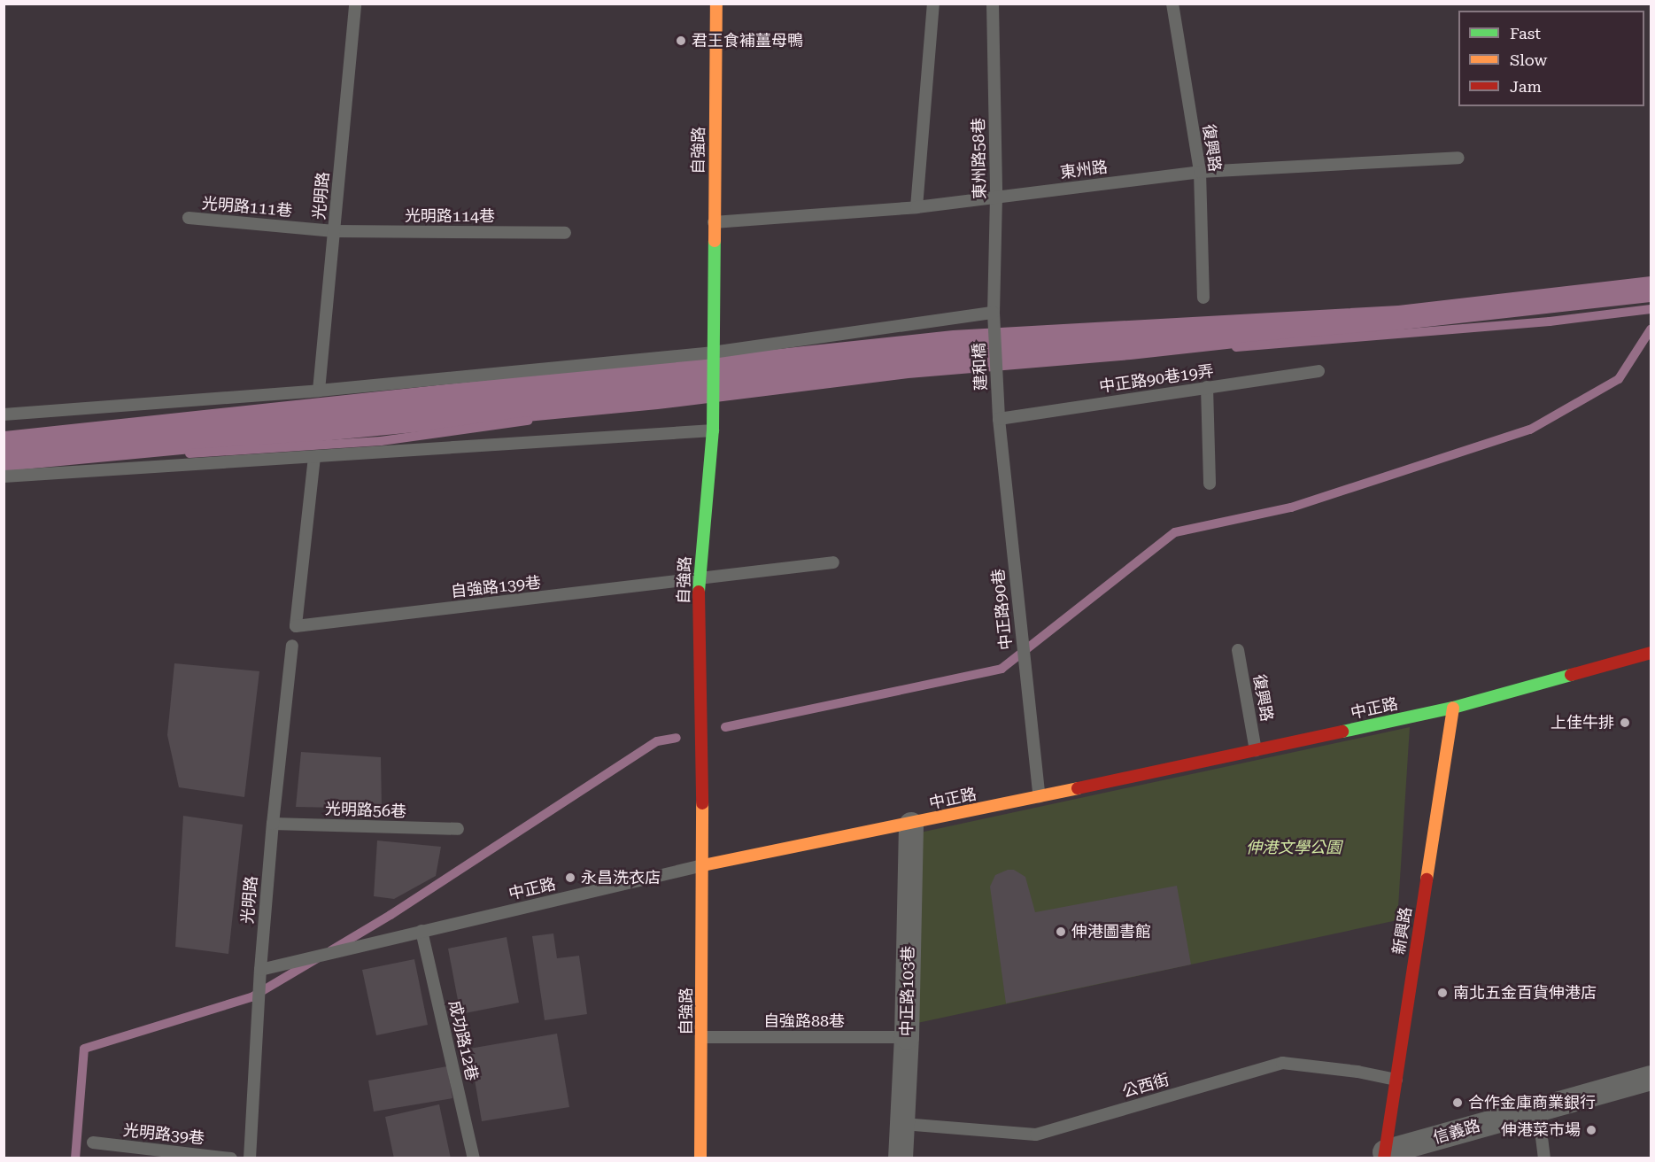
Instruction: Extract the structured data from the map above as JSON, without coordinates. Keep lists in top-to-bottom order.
{
  "streets": {
    "street": [
      "自強路",
      "中正路",
      "新興路",
      "中正路103巷",
      "信義路"
    ],
    "lane": [
      "復興路",
      "東州路58巷",
      "東州路",
      "光明路",
      "光明路111巷",
      "光明路114巷",
      "建和橋",
      "中正路90巷19弄",
      "自強路139巷",
      "中正路90巷",
      "光明路56巷",
      "自強路88巷",
      "成功路12巷",
      "公西街",
      "光明路39巷"
    ]
  },
  "crossings": [
    ["復興路", "東州路"],
    ["復興路", "中正路"],
    ["自強路", "東州路"],
    ["自強路", "自強路139巷"],
    ["自強路", "中正路"],
    ["自強路", "自強路88巷"],
    ["東州路58巷", "東州路"],
    ["東州路58巷", "建和橋"],
    ["光明路", "光明路111巷"],
    ["光明路", "光明路114巷"],
    ["光明路", "中正路"],
    ["光明路", "光明路56巷"],
    ["光明路111巷", "光明路114巷"],
    ["建和橋", "中正路90巷19弄"],
    ["建和橋", "中正路90巷"],
    ["中正路90巷19弄", "中正路90巷"],
    ["中正路90巷", "中正路"],
    ["中正路", "新興路"],
    ["中正路", "中正路103巷"],
    ["中正路", "成功路12巷"],
    ["新興路", "公西街"],
    ["新興路", "信義路"],
    ["中正路103巷", "自強路88巷"],
    ["中正路103巷", "公西街"]
  ],
  "parks": ["伸港文學公園"],
  "places": [
    "君王食補薑母鴨",
    "上佳牛排",
    "永昌洗衣店",
    "伸港圖書館",
    "南北五金百貨伸港店",
    "合作金庫商業銀行",
    "伸港菜市場"
  ],
  "legend": ["Fast", "Slow", "Jam"]
}
